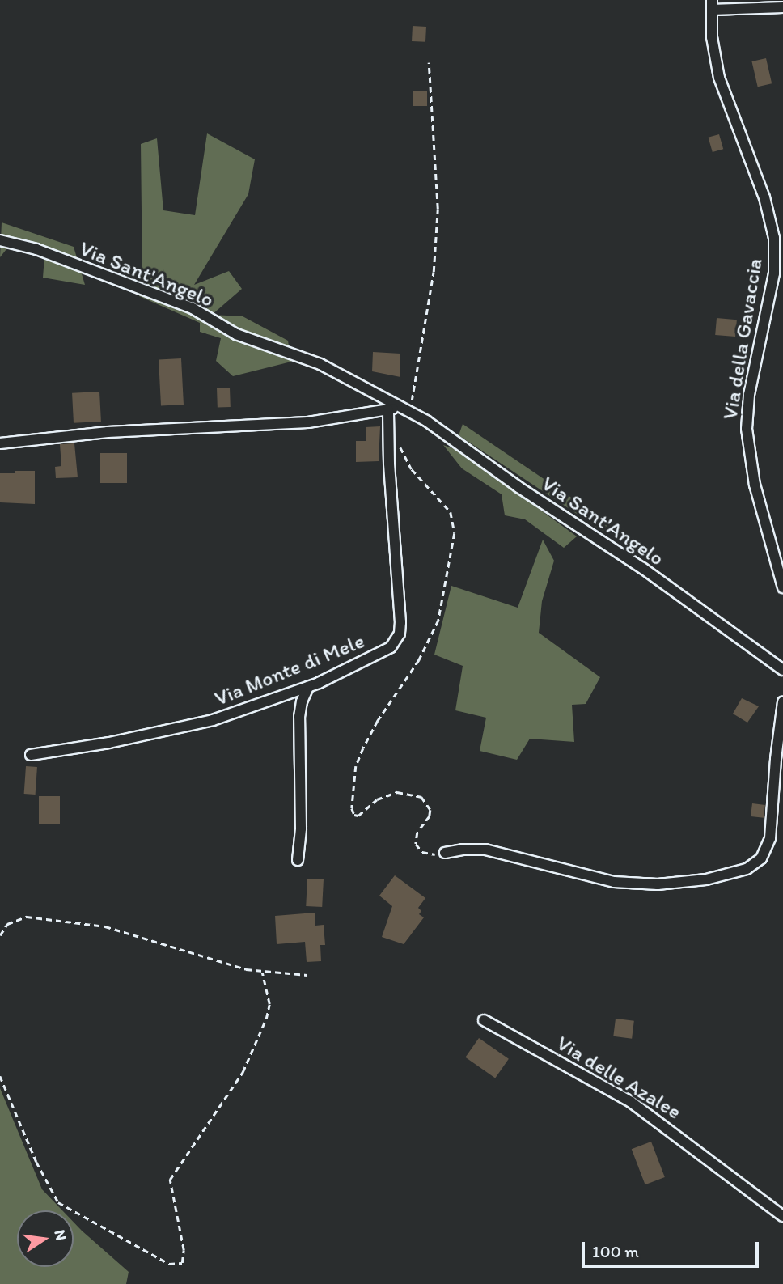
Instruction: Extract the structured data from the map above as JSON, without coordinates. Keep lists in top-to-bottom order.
{
  "streets": {
    "street": [
      "Via Sant'Angelo",
      "Via della Gavaccia",
      "Via Monte di Mele",
      "Via delle Azalee"
    ]
  },
  "crossings": [
    ["Via Sant'Angelo", "Via Monte di Mele"]
  ],
  "scale_bar": "100 m",
  "north": "right"
}
